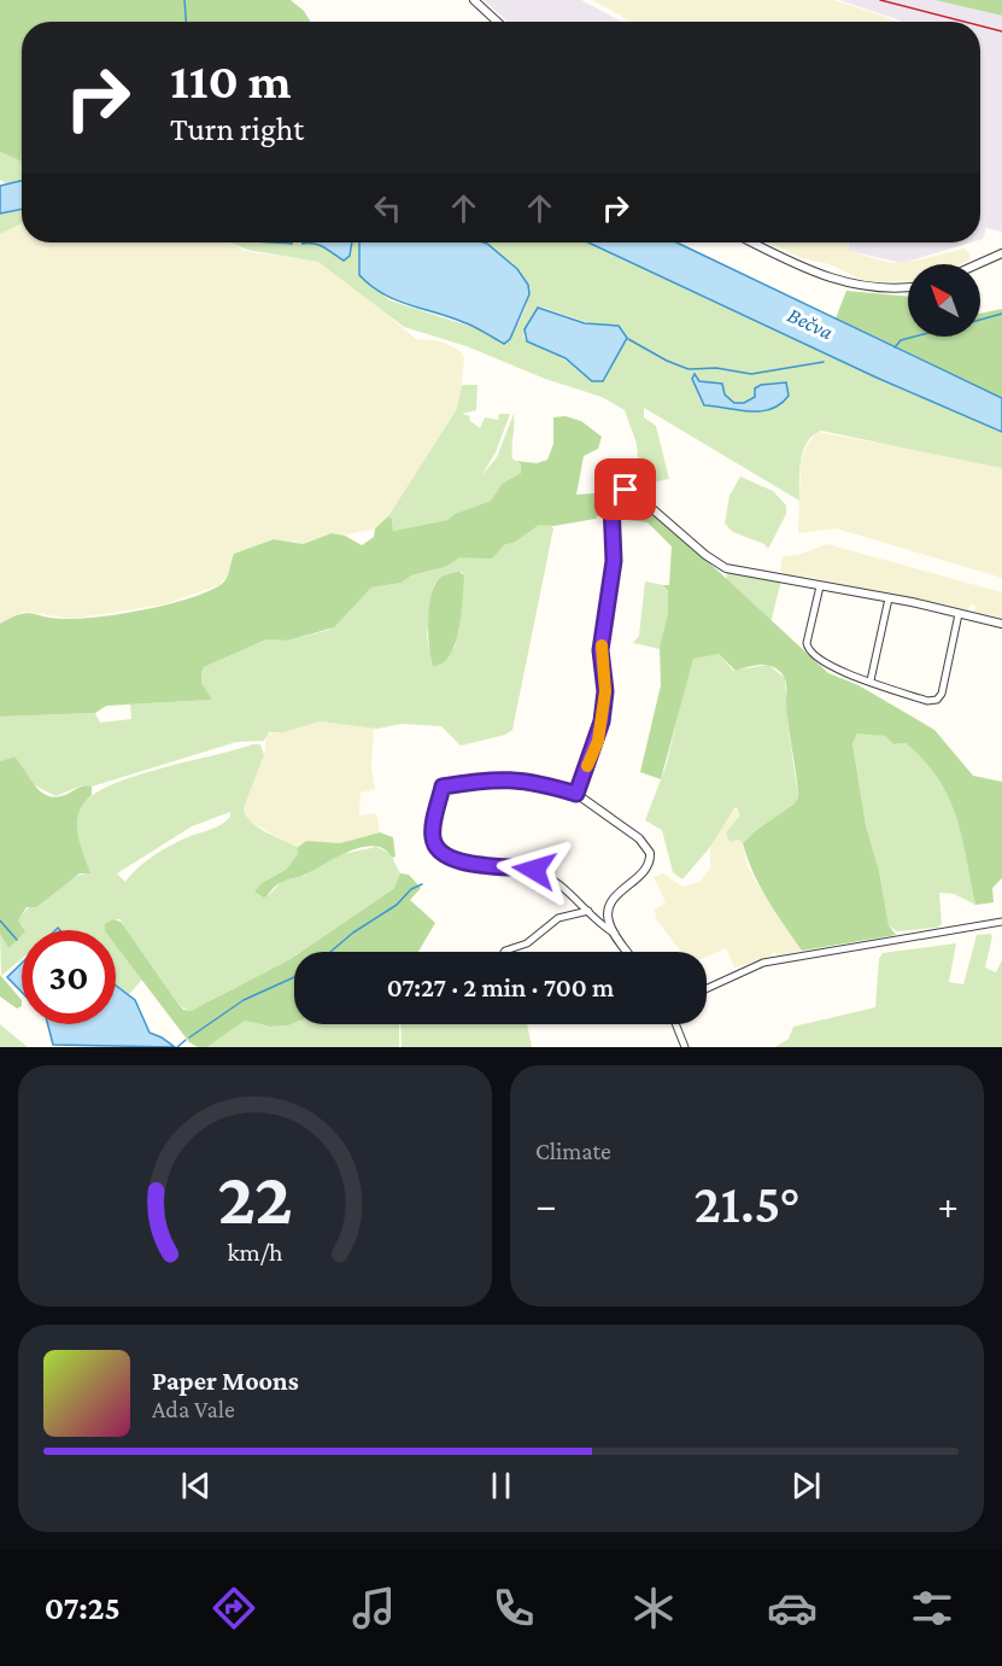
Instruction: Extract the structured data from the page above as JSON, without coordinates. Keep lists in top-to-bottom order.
{
  "water": ["Bečva"],
  "north": "top left",
  "page": {
    "turn": ["110 m", "Turn right"],
    "limit": "30",
    "trip": "07:27 · 2 min · 700 m",
    "tile": "Climate",
    "heat": ["−", "21.5°", "+"],
    "song": ["Paper Moons", "Ada Vale"],
    "tabs": "07:25",
    "gauge": ["22", "km/h"]
  }
}
